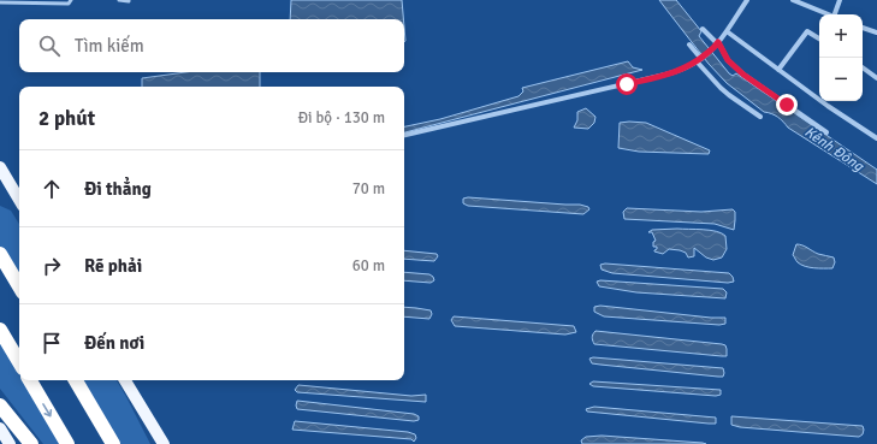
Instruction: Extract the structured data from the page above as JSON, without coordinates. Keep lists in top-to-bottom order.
{
  "water": ["Kênh Đông"],
  "page": {
    "map_buttons": ["+", "−"],
    "search": "Tìm kiếm",
    "heading": ["2 phút", "Đi bộ · 130 m"],
    "list": [
      ["Đi thẳng", "70 m"],
      ["Rẽ phải", "60 m"],
      "Đến nơi"
    ]
  }
}
